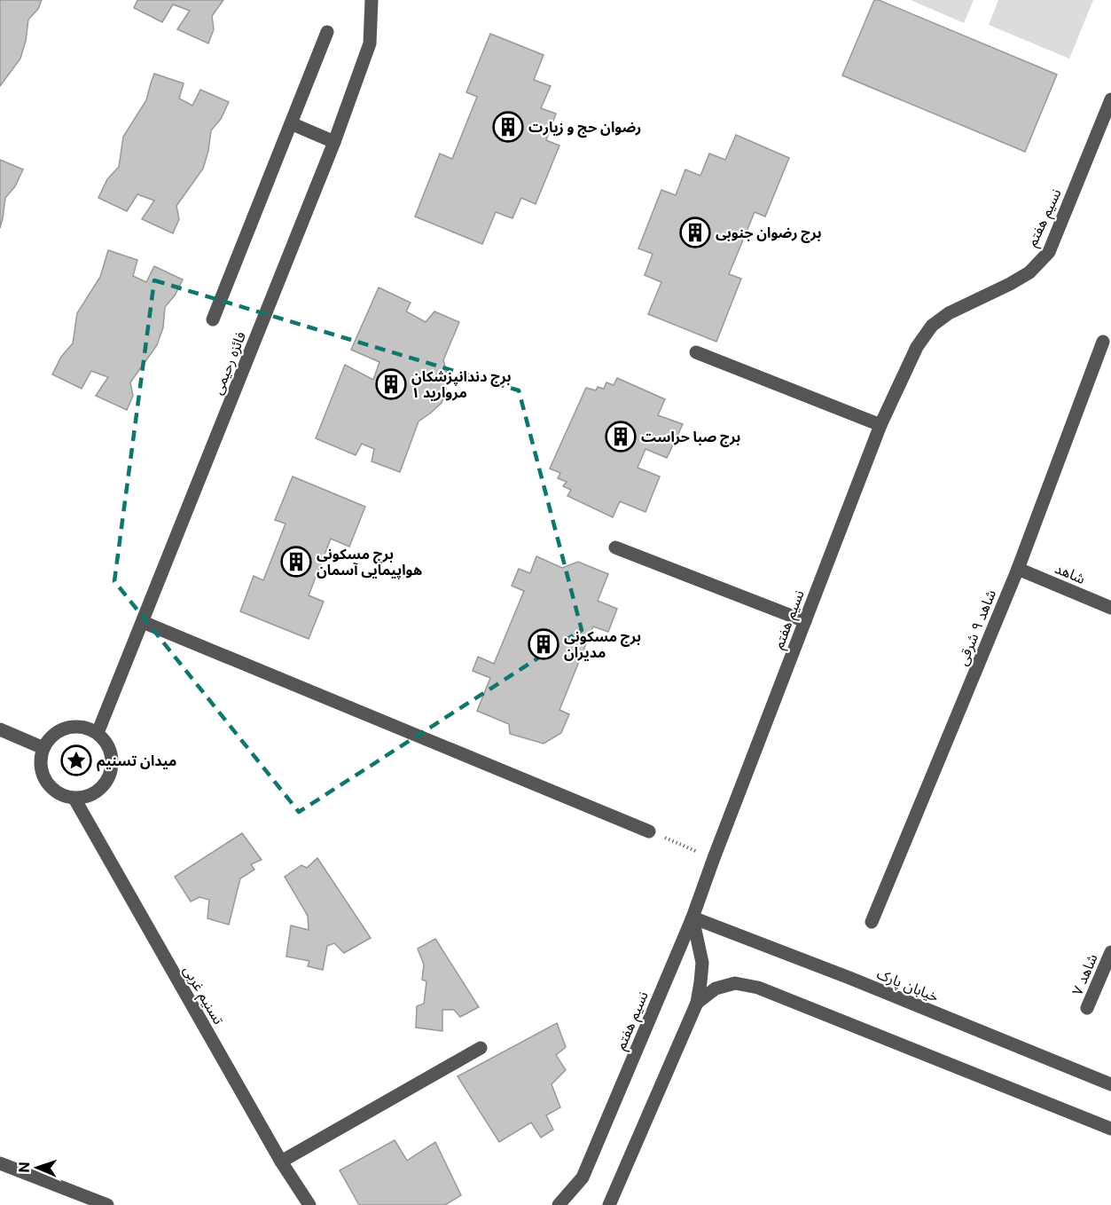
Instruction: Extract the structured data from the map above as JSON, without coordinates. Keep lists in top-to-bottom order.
{
  "streets": {
    "street": [
      "نسیم هفتم",
      "فائزه رحیمی",
      "شاهد",
      "شاهد ۹ شرقی",
      "شاهد ۷",
      "خیابان پارک",
      "تسنیم غربی"
    ]
  },
  "crossings": [
    ["نسیم هفتم", "خیابان پارک"],
    ["فائزه رحیمی", "تسنیم غربی"],
    ["شاهد", "شاهد ۹ شرقی"]
  ],
  "places": {
    "building": [
      "رضوان حج و زیارت",
      "برج رضوان جنوبی",
      "برج دندانپزشکان مروارید ۱",
      "برج صبا حراست",
      "برج مسکونی هواپیمایی آسمان",
      "برج مسکونی مدیران"
    ],
    "place": ["میدان تسنیم"]
  },
  "north": "left"
}
